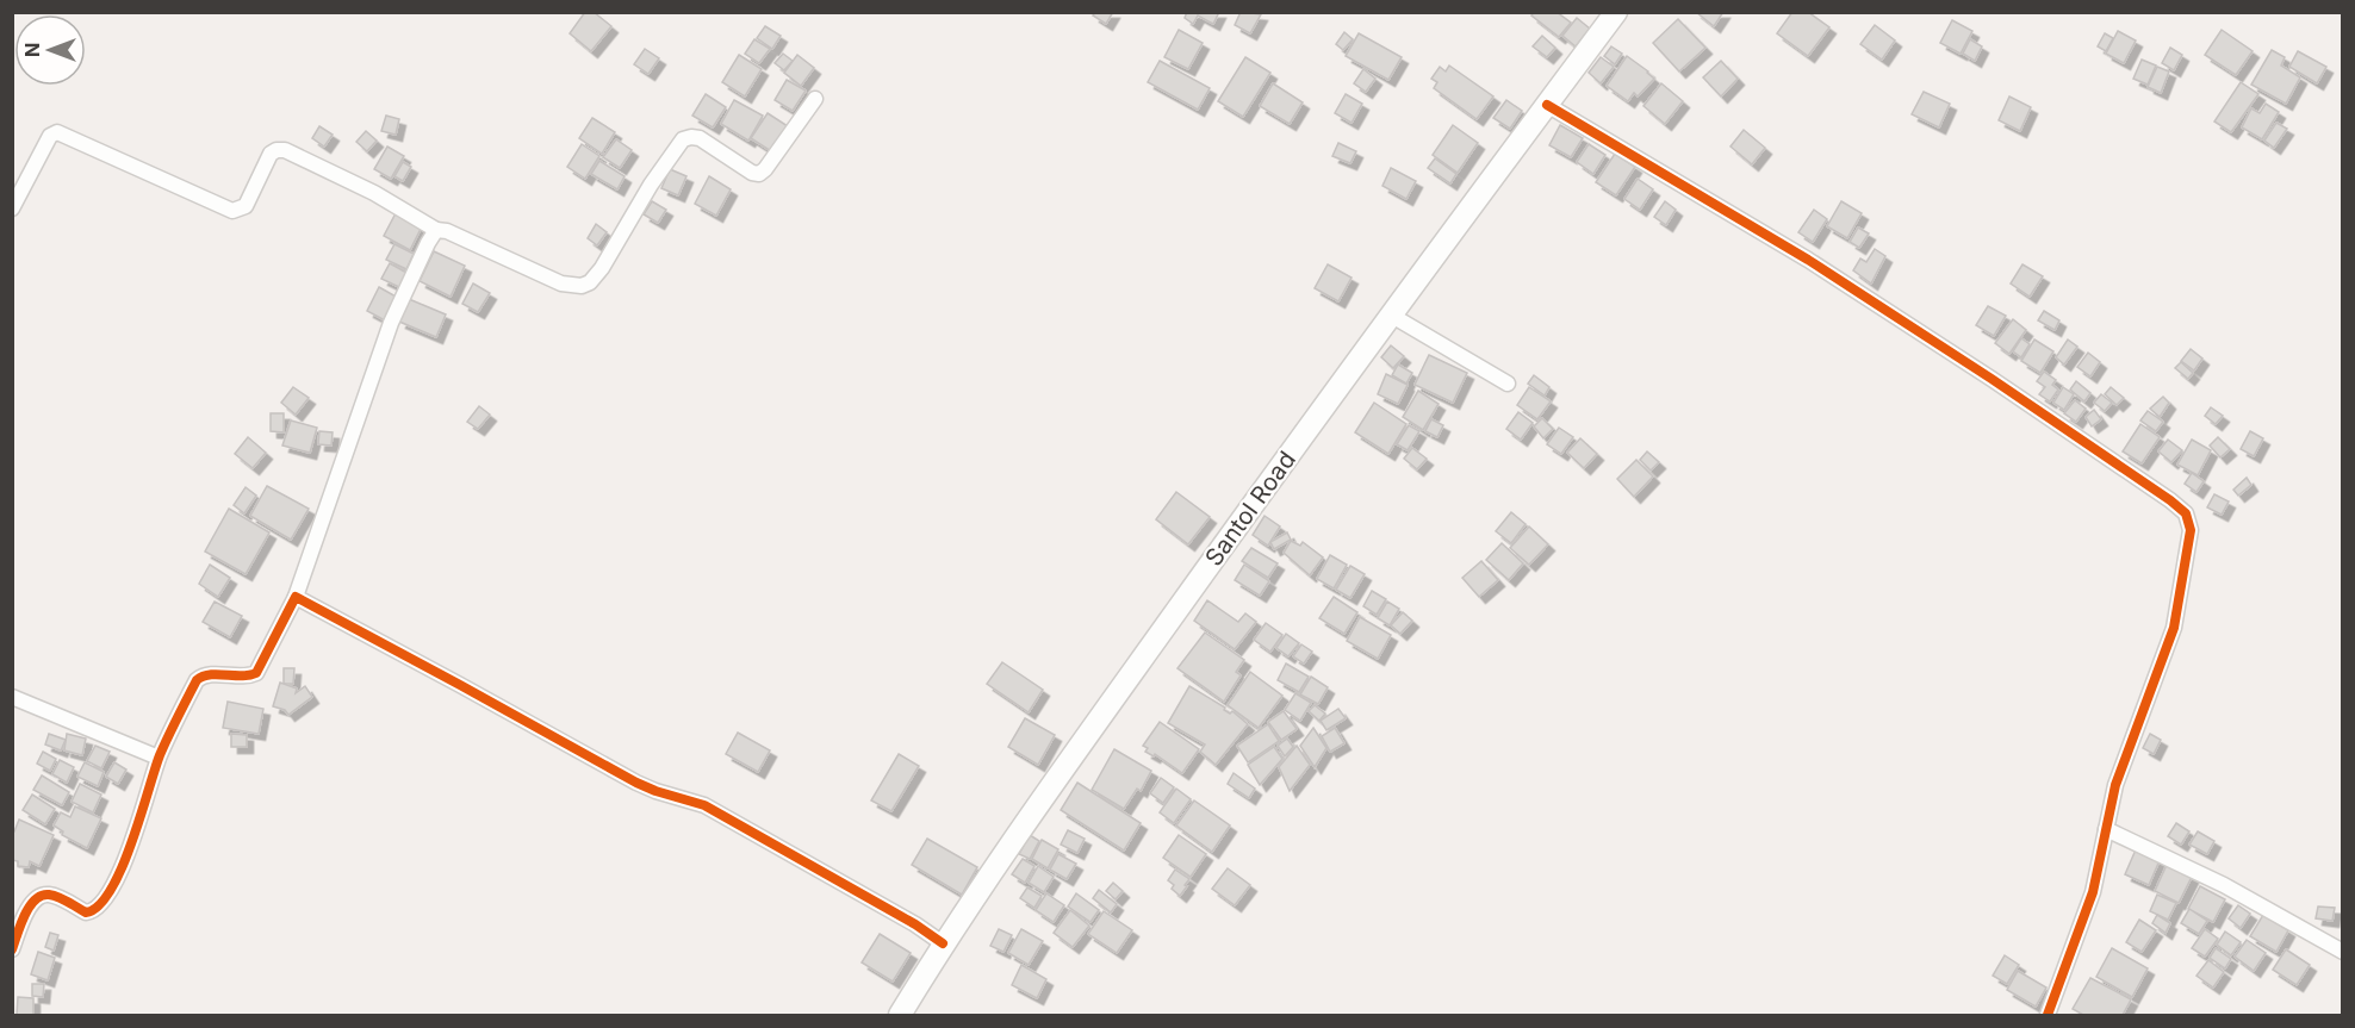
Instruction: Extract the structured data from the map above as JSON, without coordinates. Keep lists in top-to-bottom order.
{
  "streets": {
    "main road": ["Santol Road"]
  },
  "north": "left"
}
